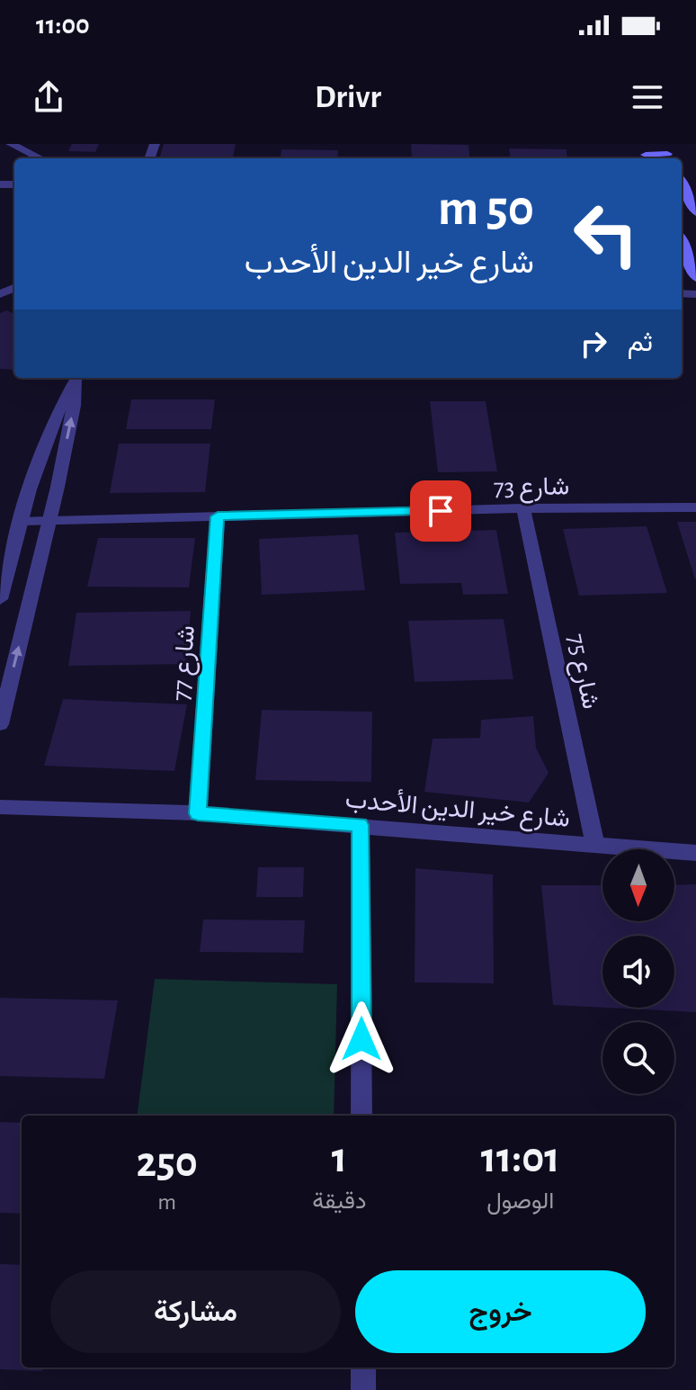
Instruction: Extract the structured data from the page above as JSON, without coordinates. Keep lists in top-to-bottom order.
{
  "streets": {
    "street": [
      "شارع 73",
      "شارع 77",
      "شارع 75",
      "شارع خير الدين الأحدب"
    ]
  },
  "crossings": [
    ["شارع 73", "شارع 77"],
    ["شارع 73", "شارع 75"],
    ["شارع 77", "شارع خير الدين الأحدب"],
    ["شارع 75", "شارع خير الدين الأحدب"]
  ],
  "north": "bottom",
  "page": {
    "status": "11:00",
    "header": "Drivr",
    "turn": ["50 m", "شارع خير الدين الأحدب"],
    "then": "ثم",
    "eta": [
      "11:01",
      "الوصول",
      "1",
      "دقيقة",
      "250",
      "m"
    ],
    "buttons": ["خروج", "مشاركة"]
  }
}
